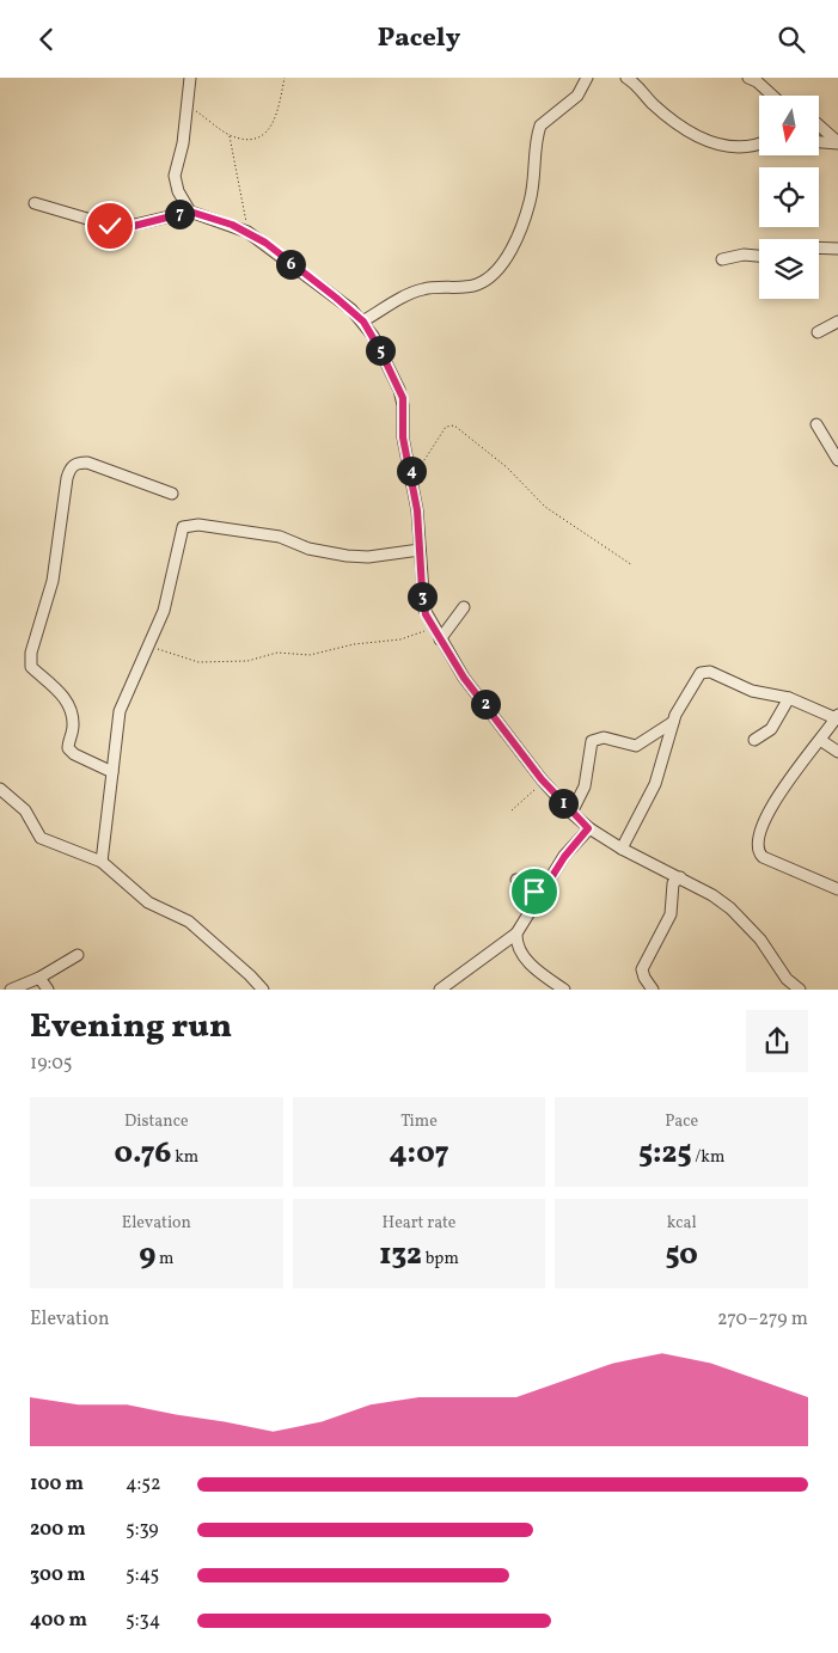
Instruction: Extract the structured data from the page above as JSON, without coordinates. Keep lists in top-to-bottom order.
{
  "north": "bottom",
  "page": {
    "header": "Pacely",
    "pins": [
      "7",
      "6",
      "5",
      "4",
      "3",
      "2",
      "1"
    ],
    "heading": ["Evening run", "19:05"],
    "stats": [
      ["Distance", "0.76 km"],
      ["Time", "4:07"],
      ["Pace", "5:25 /km"],
      ["Elevation", "9 m"],
      ["Heart rate", "132 bpm"],
      ["kcal", "50"]
    ],
    "chart": ["Elevation", "270–279 m"],
    "list": [
      {
        "name": "100 m",
        "note": "4:52"
      },
      {
        "name": "200 m",
        "note": "5:39"
      },
      {
        "name": "300 m",
        "note": "5:45"
      },
      {
        "name": "400 m",
        "note": "5:34"
      }
    ]
  }
}
